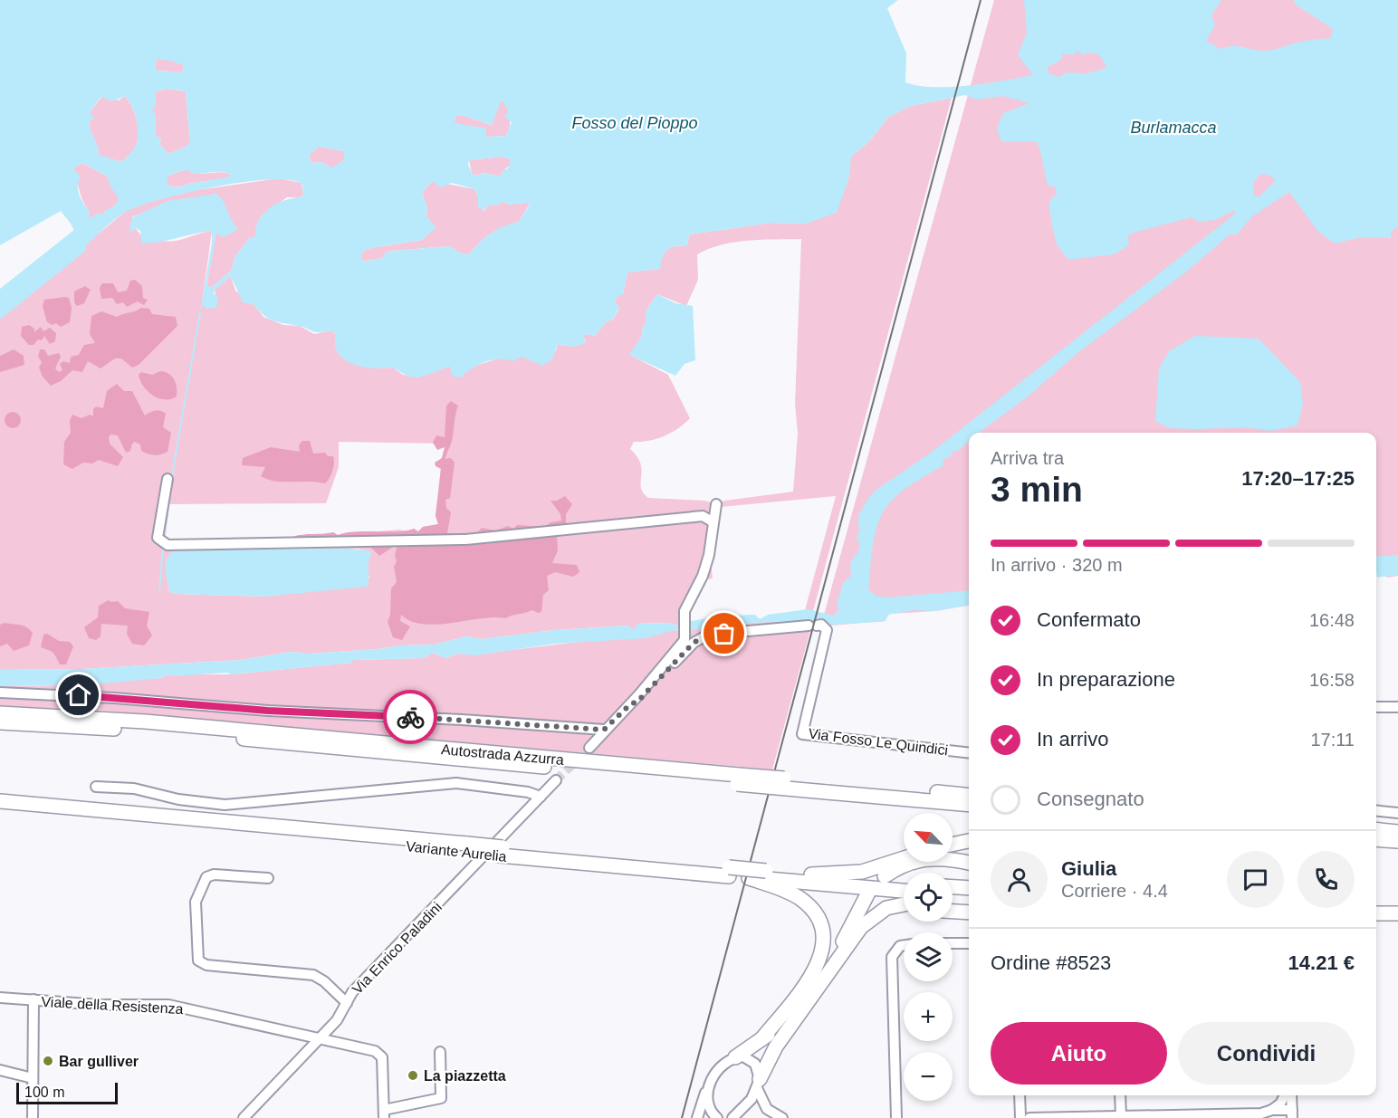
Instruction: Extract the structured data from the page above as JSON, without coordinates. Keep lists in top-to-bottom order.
{
  "streets": {
    "highway": ["Autostrada Azzurra", "Variante Aurelia"],
    "street": ["Via Fosso Le Quindici", "Via Enrico Paladini", "Viale della Resistenza"]
  },
  "crossings": [
    ["Via Enrico Paladini", "Viale della Resistenza"]
  ],
  "water": ["Fosso del Pioppo", "Burlamacca"],
  "places": ["Bar gulliver", "La piazzetta"],
  "scale_bar": "100 m",
  "north": "top left",
  "page": {
    "heading": ["3 min", "Arriva tra", "17:20–17:25"],
    "panel": [
      "Giulia",
      "Corriere · 4.4",
      "Ordine #8523",
      "14.21 €"
    ],
    "bar": "In arrivo · 320 m",
    "list": [
      ["Confermato", "16:48"],
      ["In preparazione", "16:58"],
      ["In arrivo", "17:11"],
      "Consegnato"
    ],
    "map_buttons": ["+", "−"],
    "buttons": ["Aiuto", "Condividi"],
    "scale": "100 m"
  }
}
